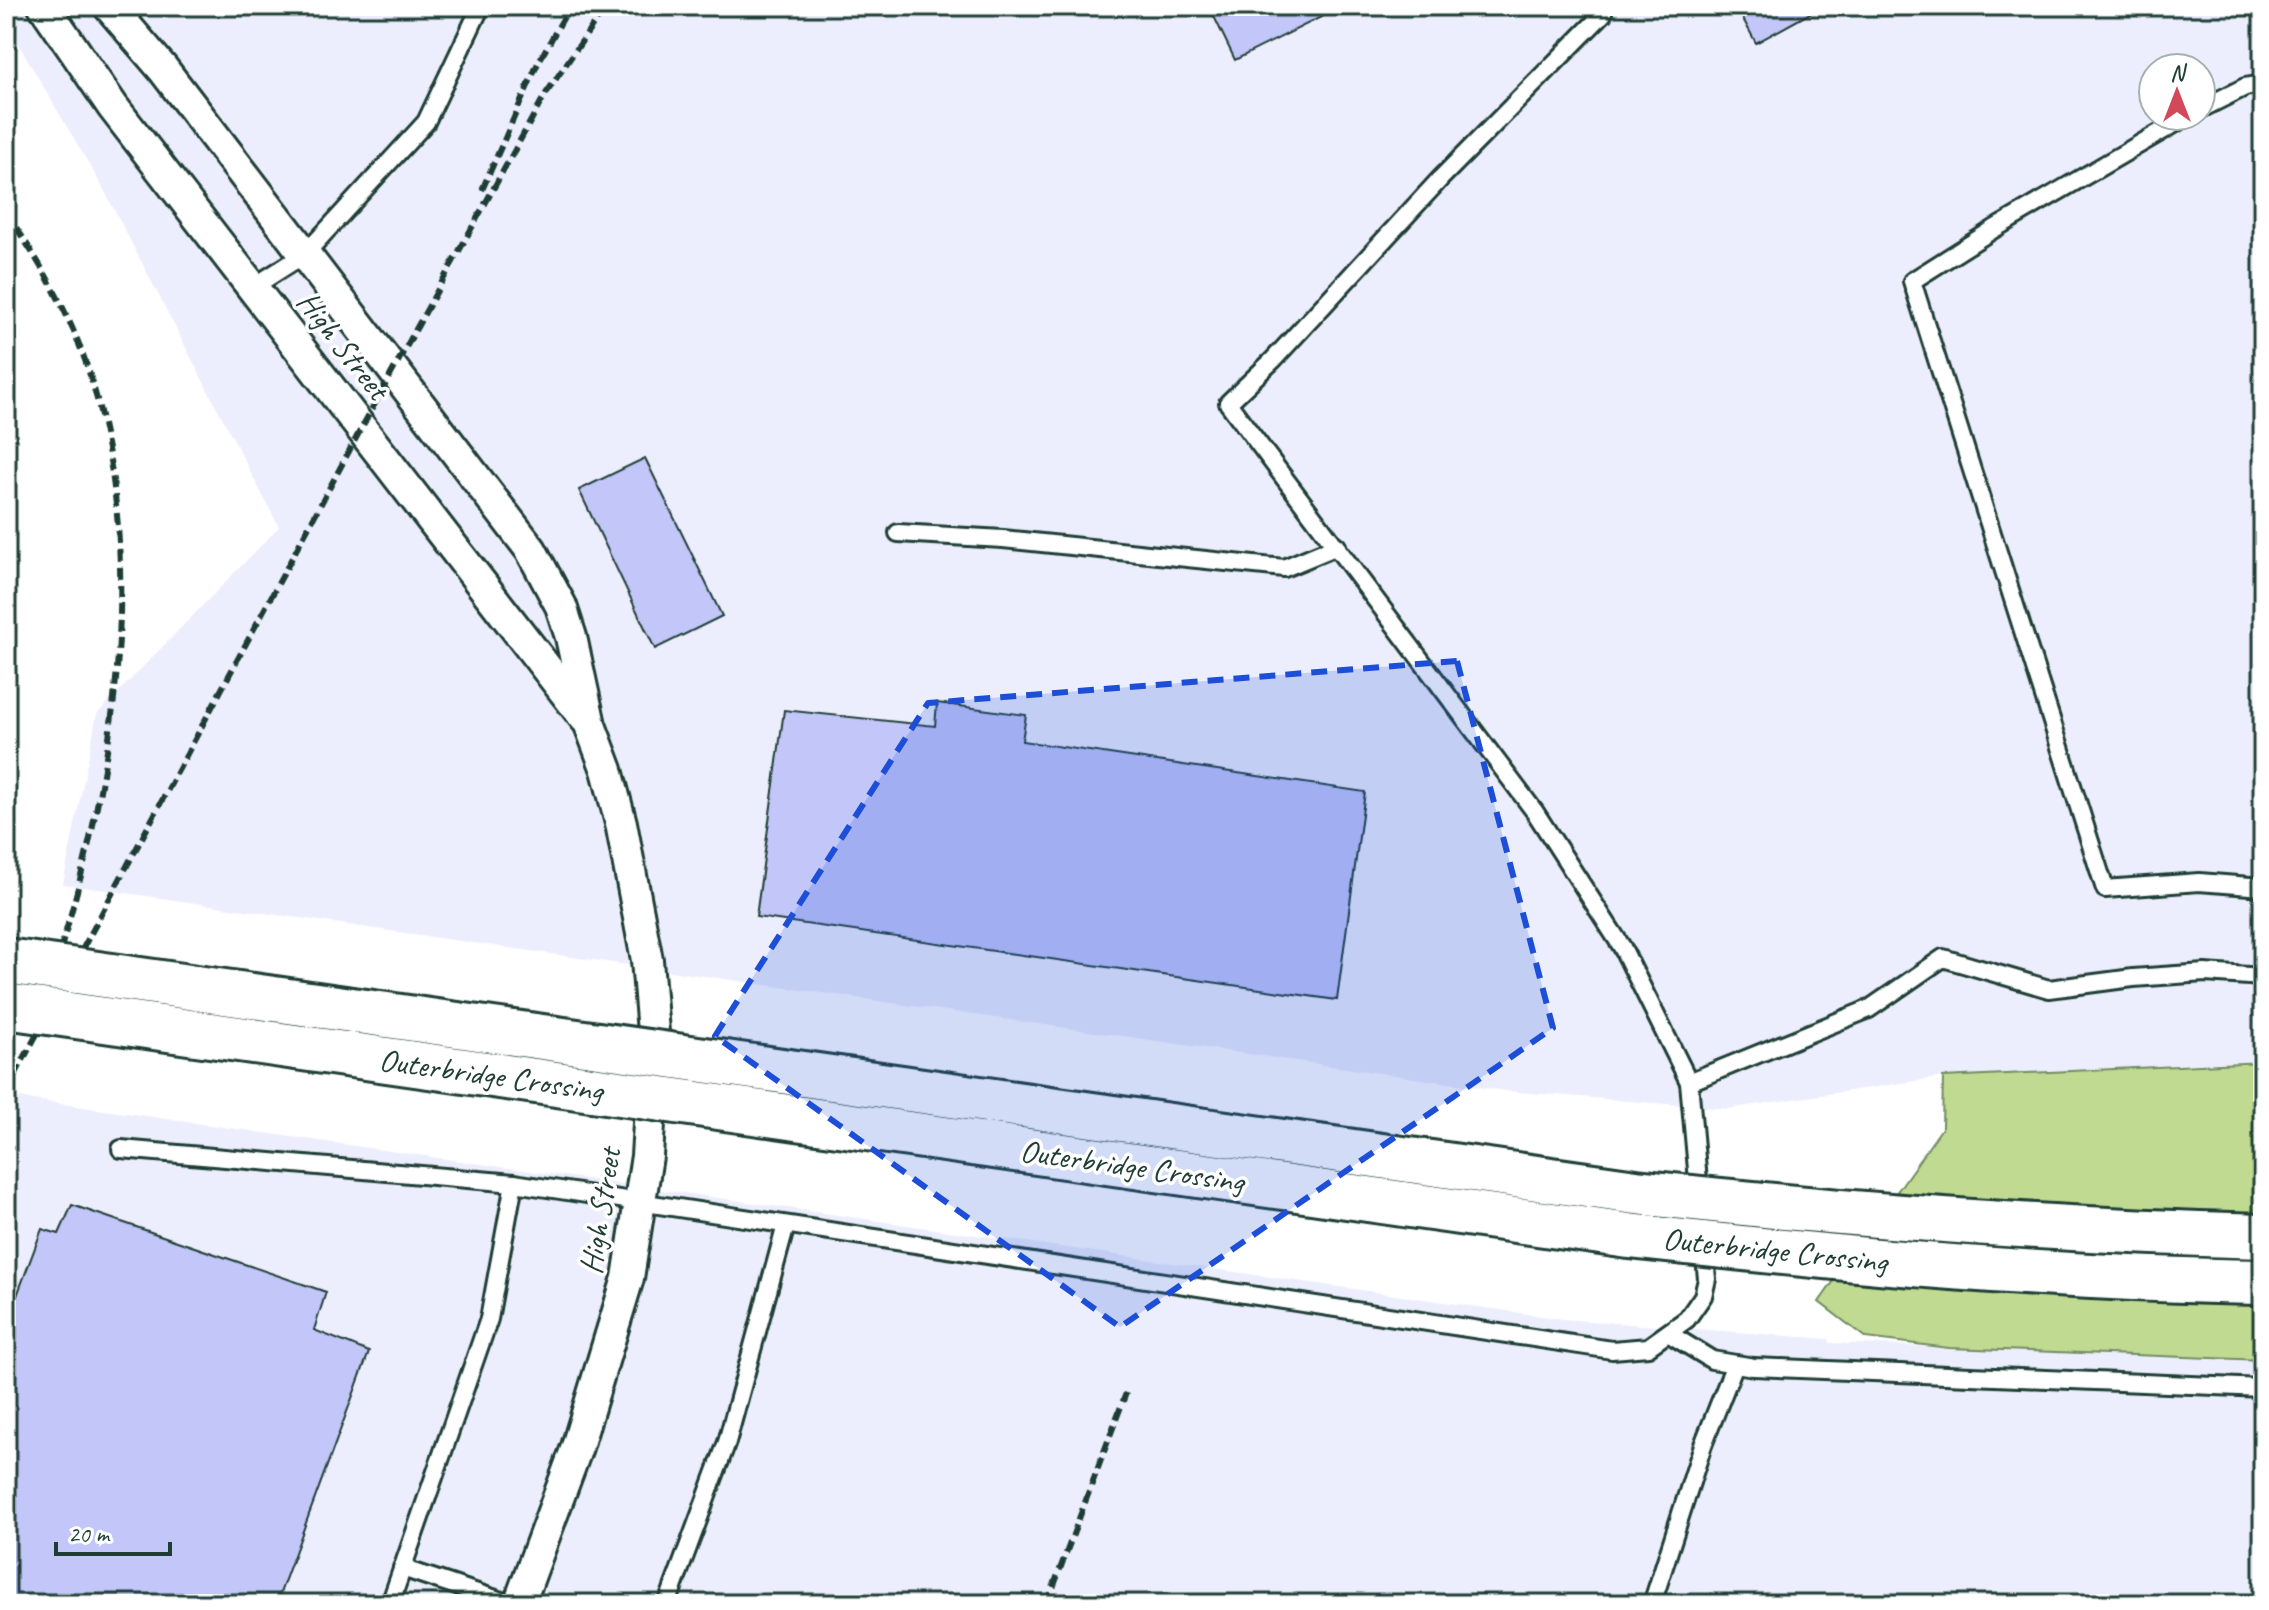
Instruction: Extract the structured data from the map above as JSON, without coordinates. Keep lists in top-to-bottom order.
{
  "streets": {
    "highway": ["Outerbridge Crossing"],
    "street": ["High Street"]
  },
  "scale_bar": "20 m",
  "north": "top"
}
